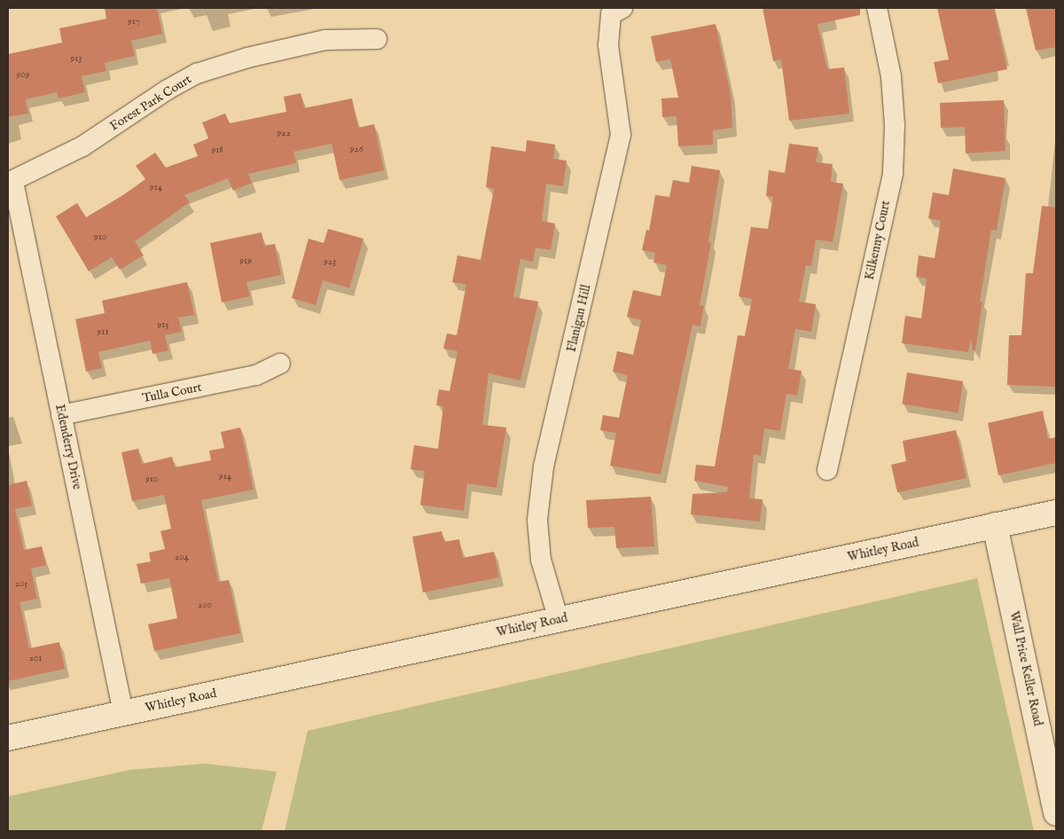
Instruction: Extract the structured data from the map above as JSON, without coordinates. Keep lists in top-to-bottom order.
{
  "streets": {
    "street": [
      "Forest Park Court",
      "Kilkenny Court",
      "Flanigan Hill",
      "Tulla Court",
      "Edenderry Drive",
      "Whitley Road",
      "Wall Price Keller Road"
    ]
  },
  "crossings": [
    ["Forest Park Court", "Edenderry Drive"],
    ["Flanigan Hill", "Whitley Road"],
    ["Tulla Court", "Edenderry Drive"],
    ["Edenderry Drive", "Whitley Road"],
    ["Whitley Road", "Wall Price Keller Road"]
  ],
  "house_numbers": [
    "917",
    "913",
    "909",
    "922",
    "926",
    "918",
    "914",
    "910",
    "919",
    "923",
    "915",
    "911",
    "914",
    "910",
    "204",
    "205",
    "200",
    "201"
  ]
}
